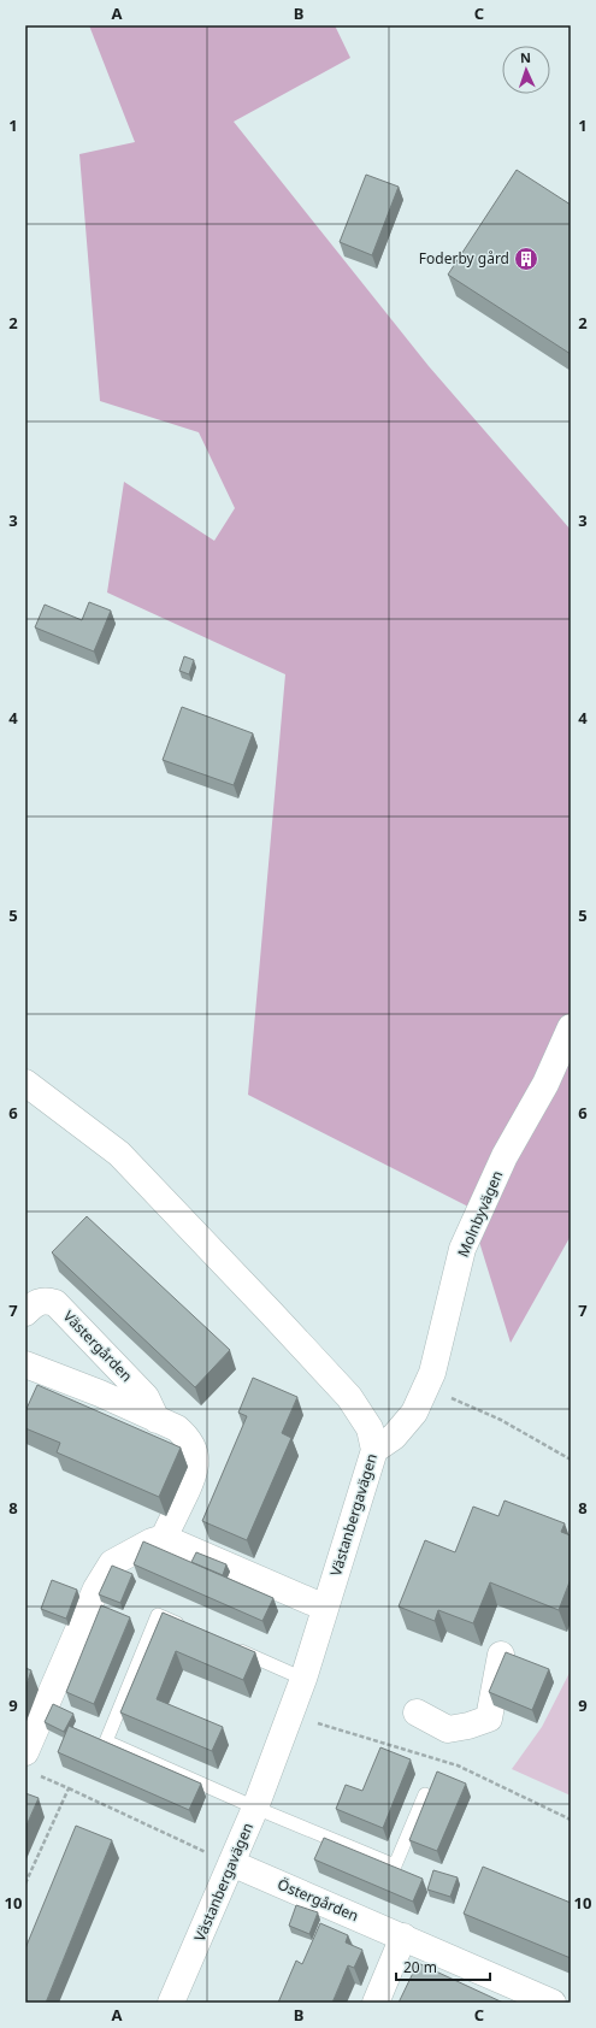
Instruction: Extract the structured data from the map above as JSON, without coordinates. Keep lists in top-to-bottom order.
{
  "streets": {
    "street": [
      "Molnbyvägen",
      "Västergården",
      "Västanbergavägen",
      "Östergården"
    ]
  },
  "crossings": [
    ["Molnbyvägen", "Västanbergavägen"],
    ["Västanbergavägen", "Östergården"]
  ],
  "places": {
    "building": ["Foderby gård"]
  },
  "scale_bar": "20 m",
  "north": "top",
  "grid": {
    "columns": ["A", "B", "C"],
    "rows": [
      "1",
      "2",
      "3",
      "4",
      "5",
      "6",
      "7",
      "8",
      "9",
      "10"
    ]
  }
}
